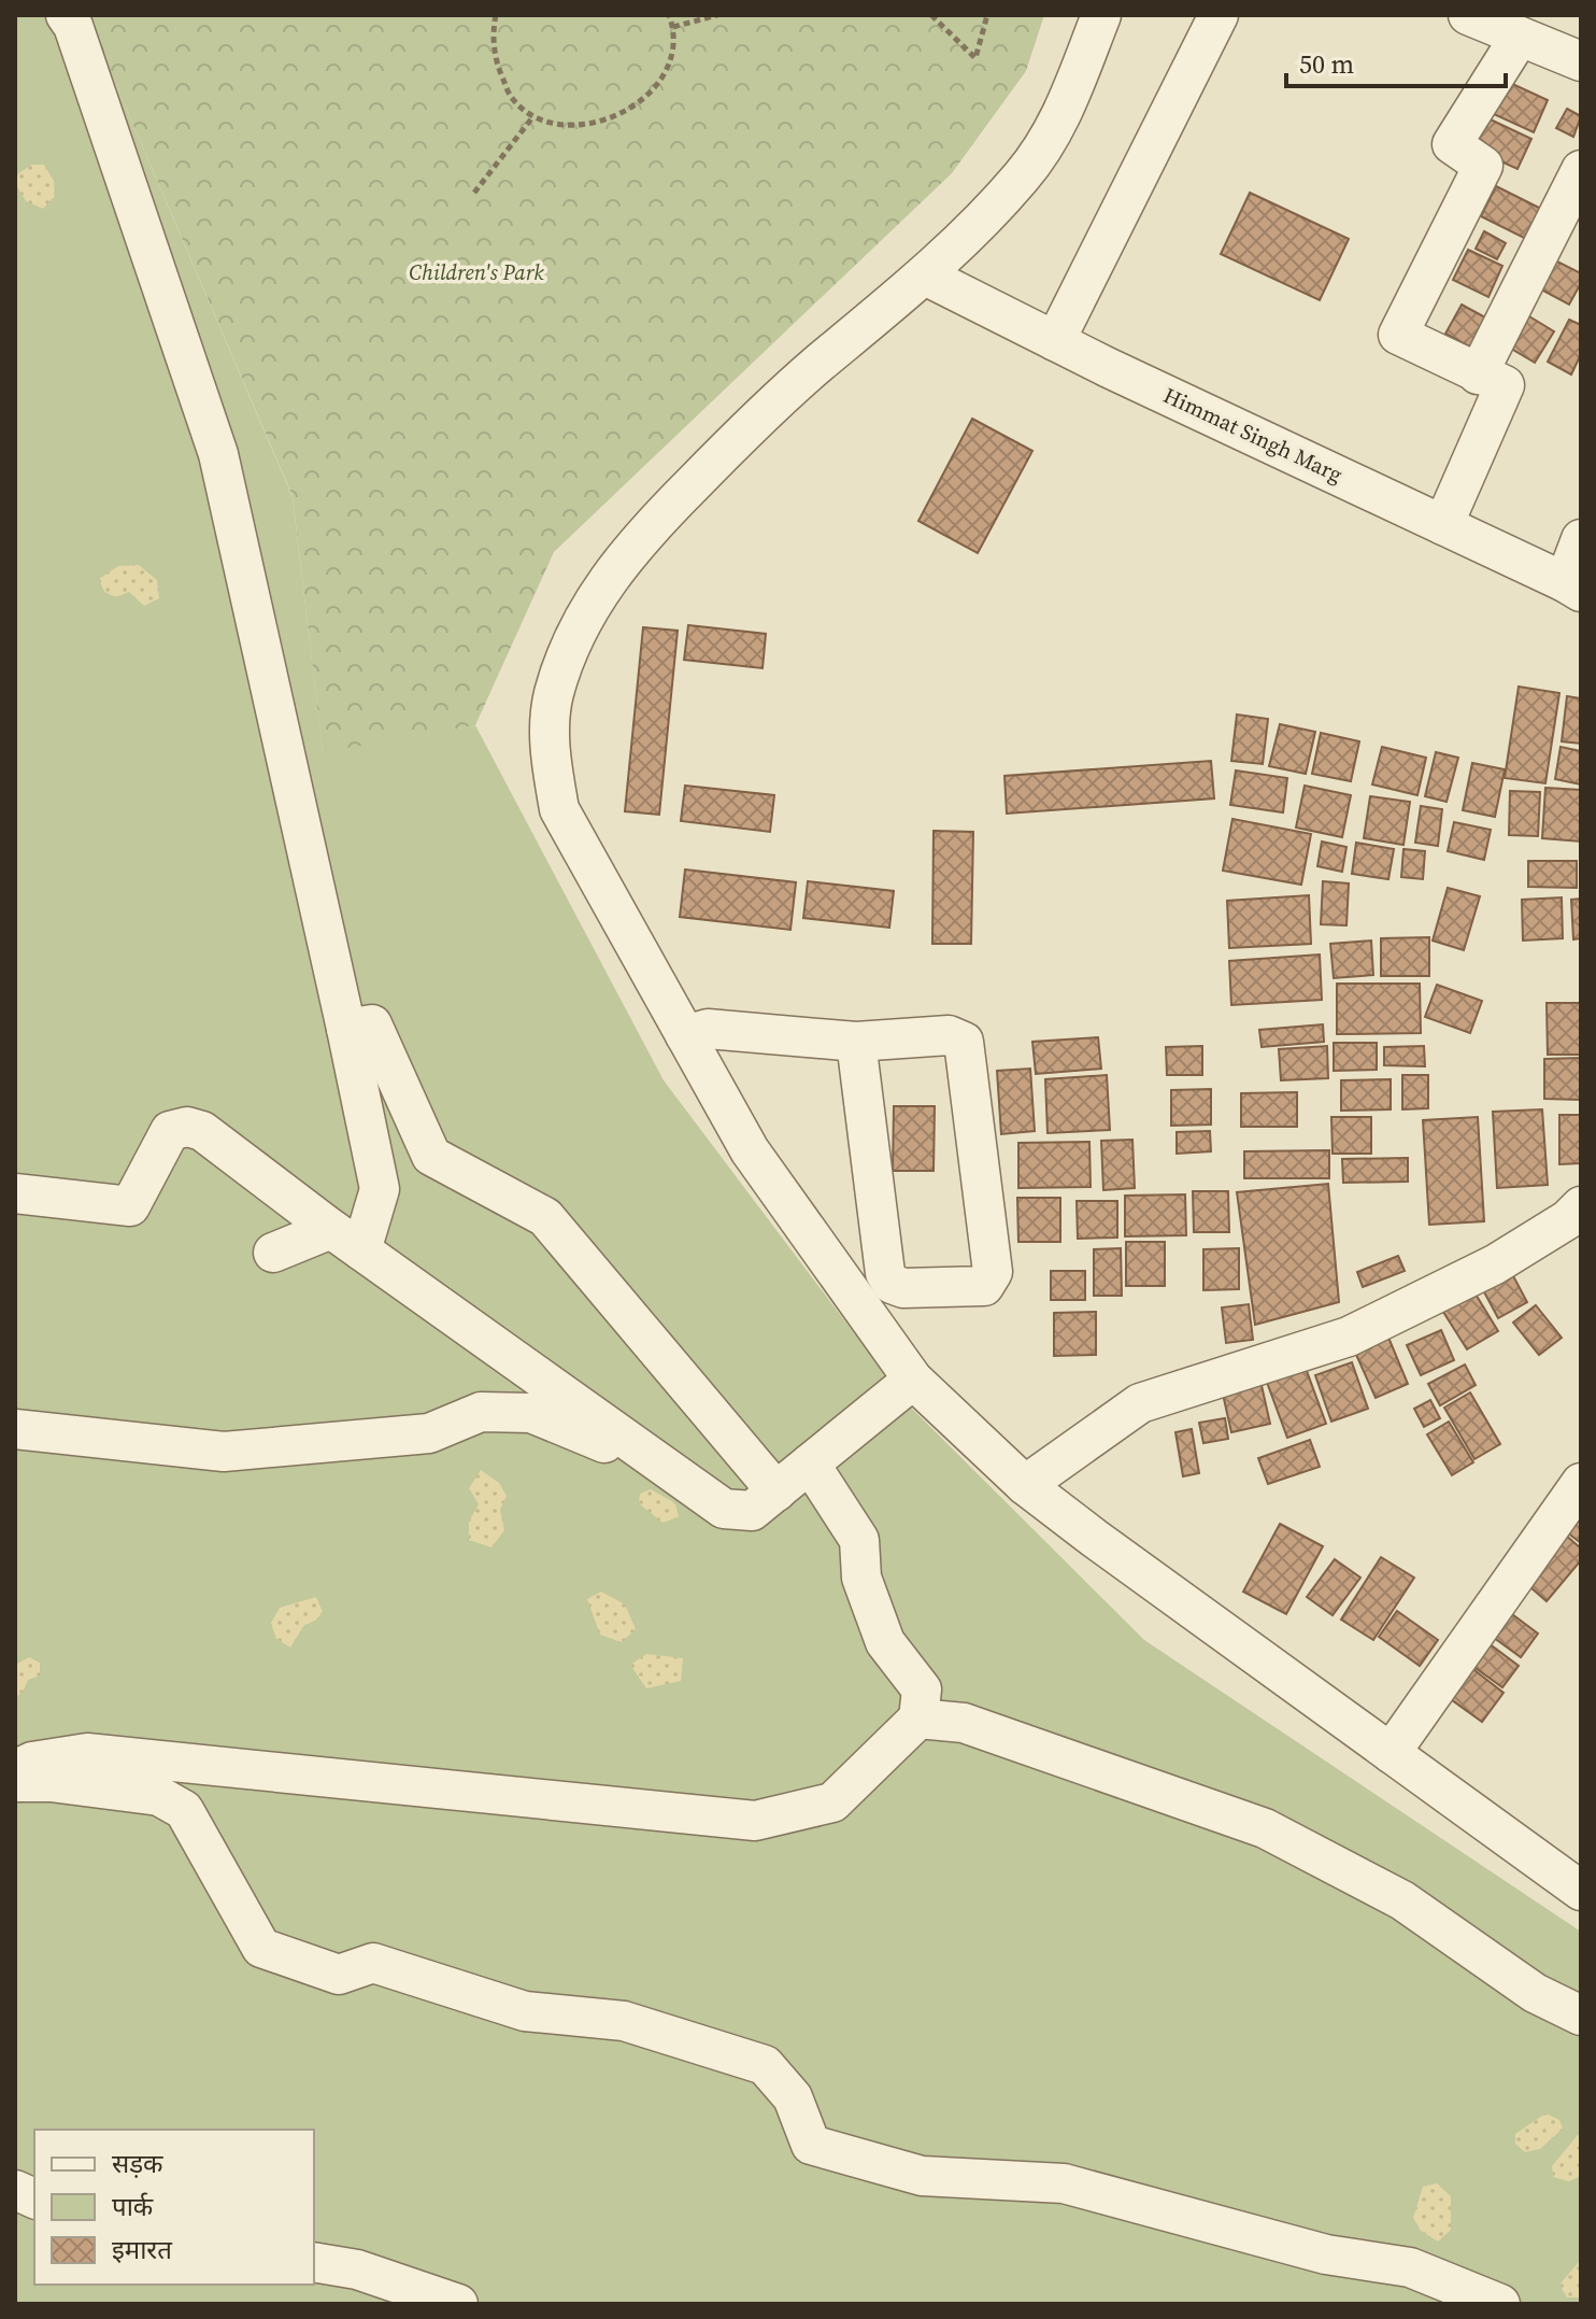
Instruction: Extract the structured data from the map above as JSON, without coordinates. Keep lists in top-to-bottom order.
{
  "streets": {
    "street": ["Himmat Singh Marg"]
  },
  "parks": ["Children's Park"],
  "legend": ["सड़क", "पार्क", "इमारत"],
  "scale_bar": "50 m"
}
